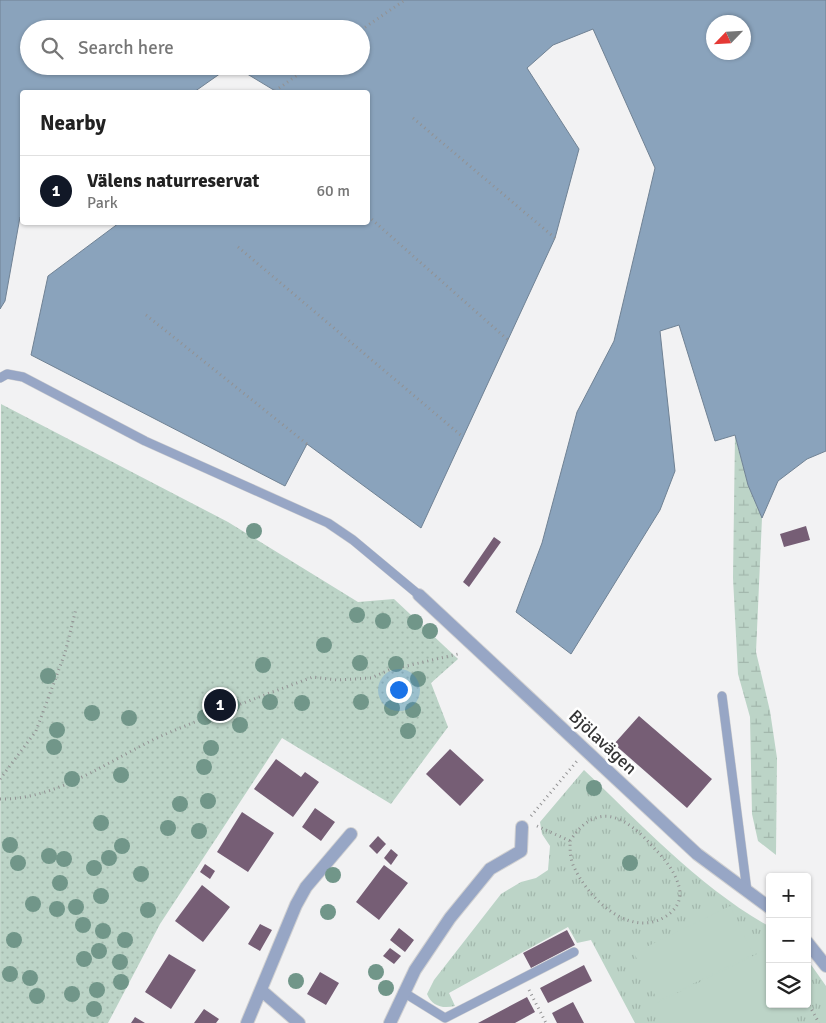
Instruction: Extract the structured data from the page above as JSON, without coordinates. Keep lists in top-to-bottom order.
{
  "streets": {
    "street": ["Bjölavägen"]
  },
  "north": "bottom left",
  "page": {
    "search": "Search here",
    "heading": "Nearby",
    "list": [
      {
        "mark": "1",
        "name": "Välens naturreservat",
        "note": "Park",
        "value": "60 m"
      }
    ],
    "pins": "1",
    "map_buttons": ["+", "−"]
  }
}
